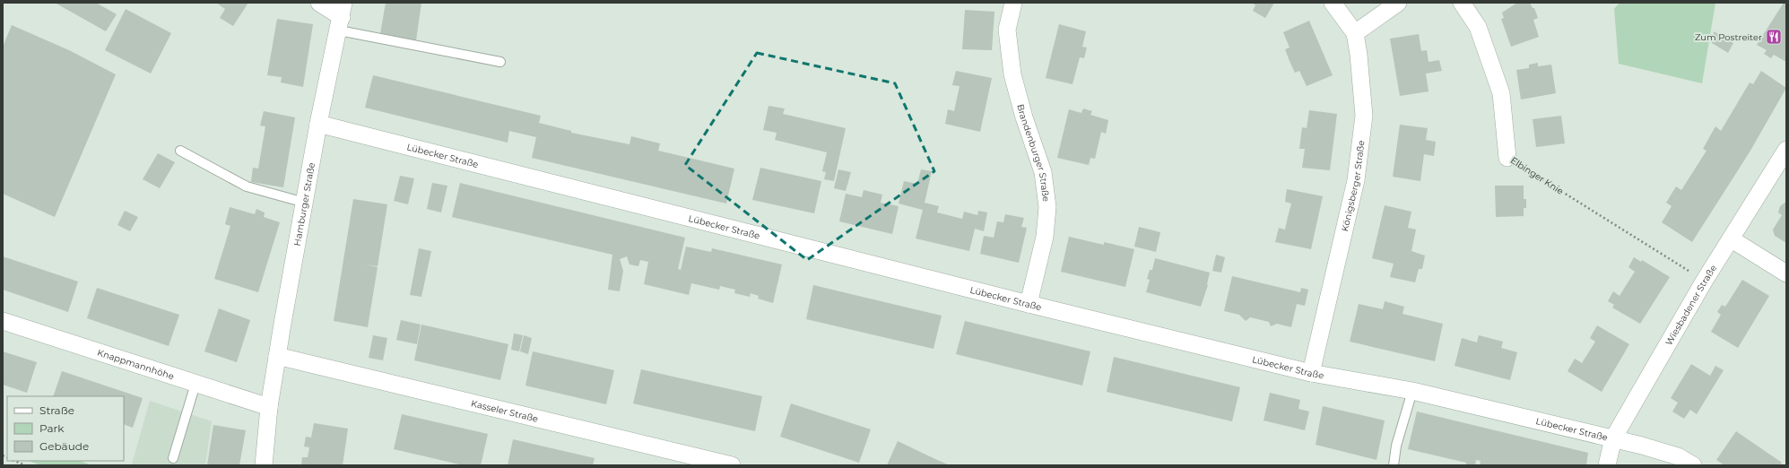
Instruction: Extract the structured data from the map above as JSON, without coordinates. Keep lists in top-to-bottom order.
{
  "streets": {
    "street": [
      "Brandenburger Straße",
      "Lübecker Straße",
      "Elbinger Knie",
      "Königsberger Straße",
      "Hamburger Straße",
      "Wiesbadener Straße",
      "Knappmannhöhe",
      "Kasseler Straße"
    ]
  },
  "crossings": [
    ["Brandenburger Straße", "Lübecker Straße"],
    ["Lübecker Straße", "Königsberger Straße"],
    ["Lübecker Straße", "Hamburger Straße"],
    ["Lübecker Straße", "Wiesbadener Straße"],
    ["Elbinger Knie", "Wiesbadener Straße"],
    ["Hamburger Straße", "Knappmannhöhe"],
    ["Hamburger Straße", "Kasseler Straße"]
  ],
  "places": {
    "restaurant": ["Zum Postreiter"]
  },
  "legend": ["Straße", "Park", "Gebäude"]
}
